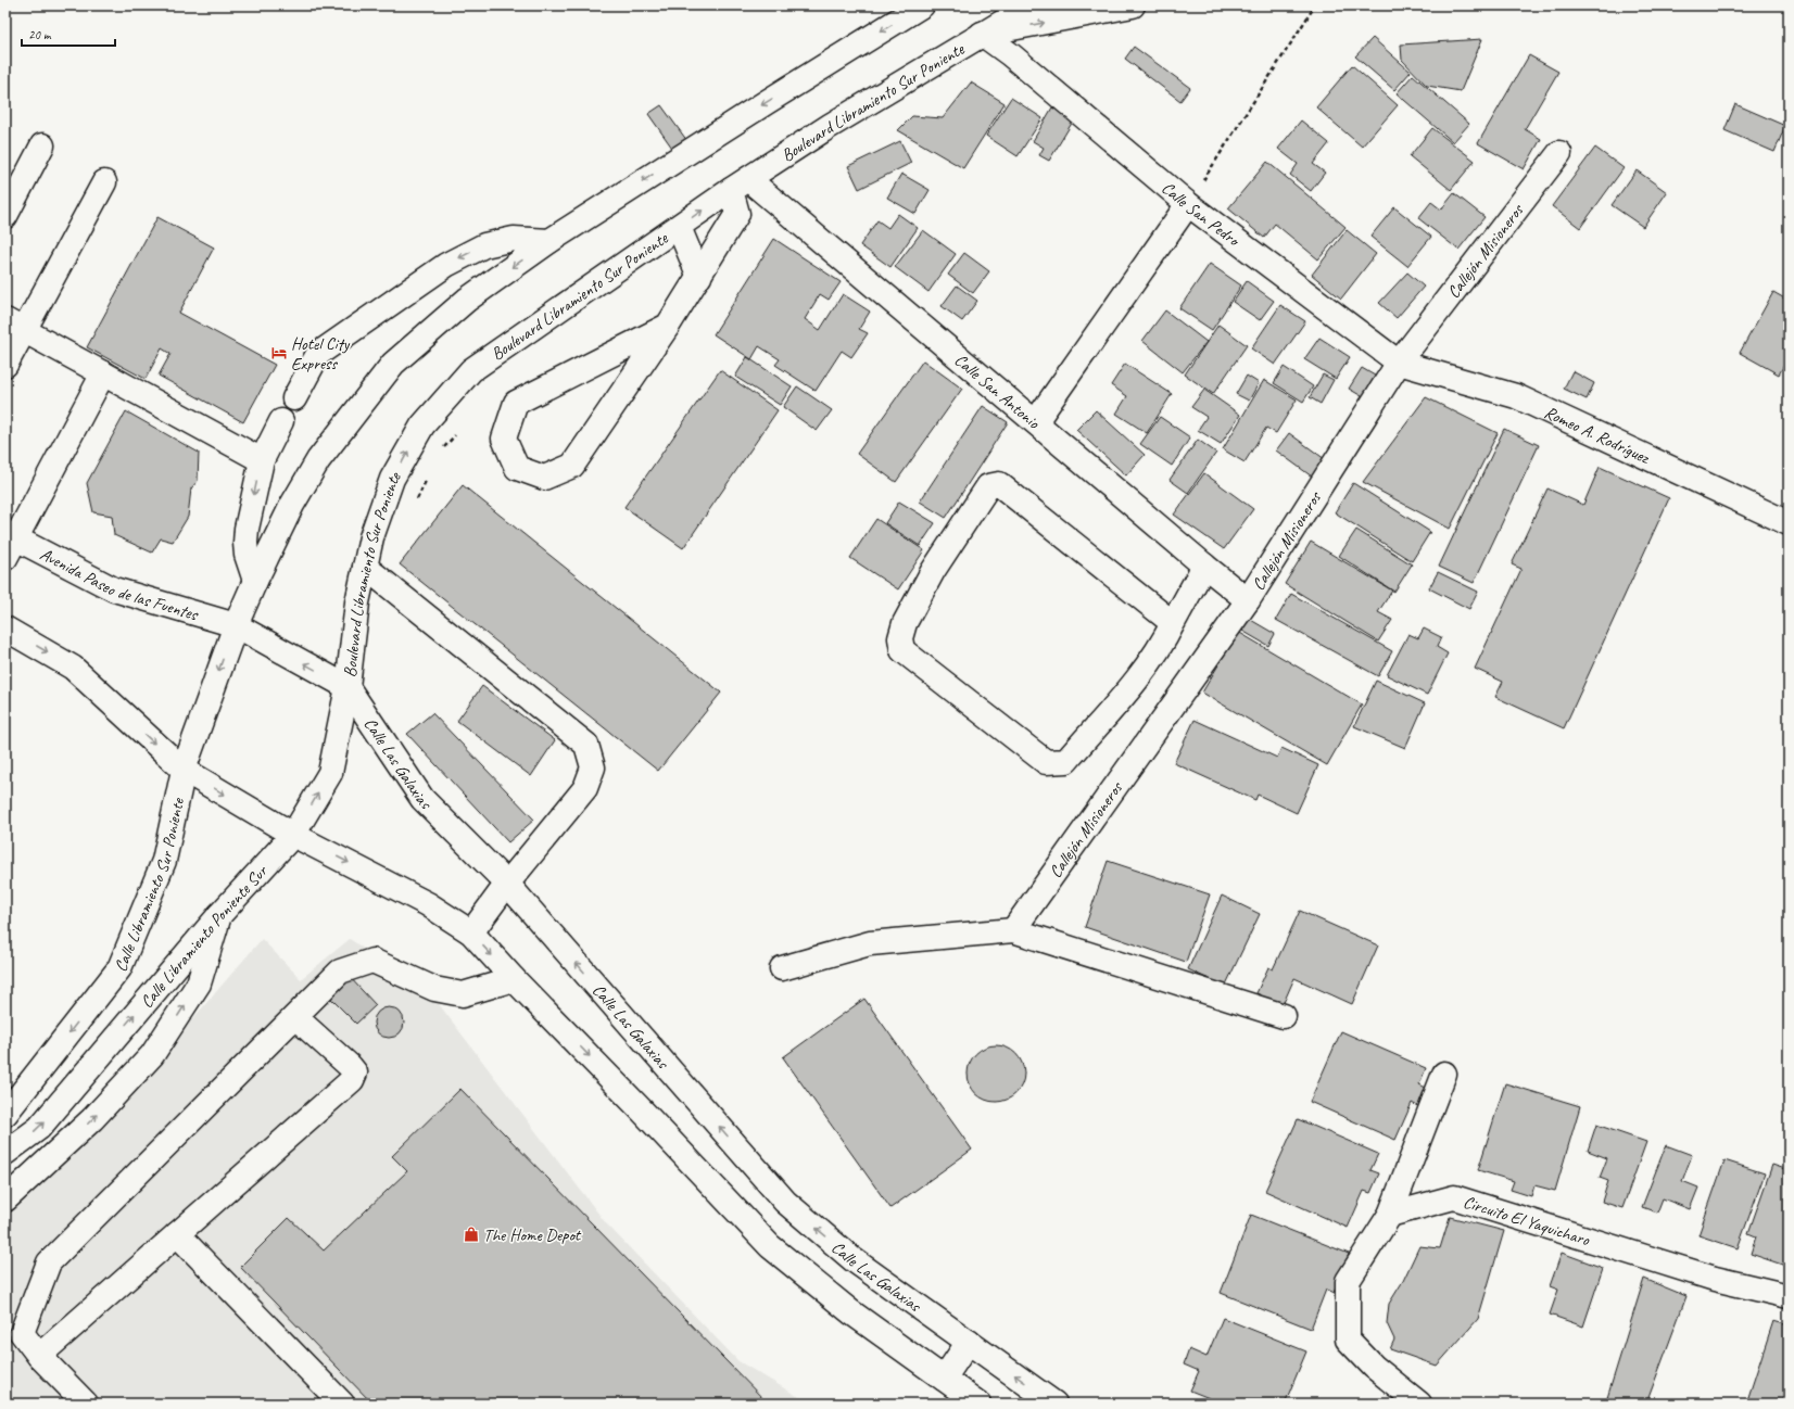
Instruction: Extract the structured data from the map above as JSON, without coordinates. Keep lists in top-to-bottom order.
{
  "streets": {
    "street": [
      "Boulevard Libramiento Sur Poniente",
      "Calle San Pedro",
      "Callejón Misioneros",
      "Calle San Antonio",
      "Romeo A. Rodríguez",
      "Avenida Paseo de las Fuentes",
      "Calle Las Galaxias",
      "Calle Libramiento Sur Poniente",
      "Calle Libramiento Poniente Sur",
      "Circuito El Yaquicharo"
    ]
  },
  "crossings": [
    ["Boulevard Libramiento Sur Poniente", "Calle San Pedro"],
    ["Boulevard Libramiento Sur Poniente", "Calle San Antonio"],
    ["Boulevard Libramiento Sur Poniente", "Calle Las Galaxias"],
    ["Boulevard Libramiento Sur Poniente", "Calle Libramiento Poniente Sur"],
    ["Calle San Pedro", "Callejón Misioneros"],
    ["Calle San Pedro", "Romeo A. Rodríguez"],
    ["Callejón Misioneros", "Calle San Antonio"],
    ["Callejón Misioneros", "Romeo A. Rodríguez"],
    ["Avenida Paseo de las Fuentes", "Calle Las Galaxias"],
    ["Avenida Paseo de las Fuentes", "Calle Libramiento Sur Poniente"],
    ["Calle Las Galaxias", "Calle Libramiento Sur Poniente"],
    ["Calle Las Galaxias", "Calle Libramiento Poniente Sur"]
  ],
  "places": {
    "hotel": ["Hotel City Express"],
    "shop": ["The Home Depot"]
  },
  "scale_bar": "20 m"
}
